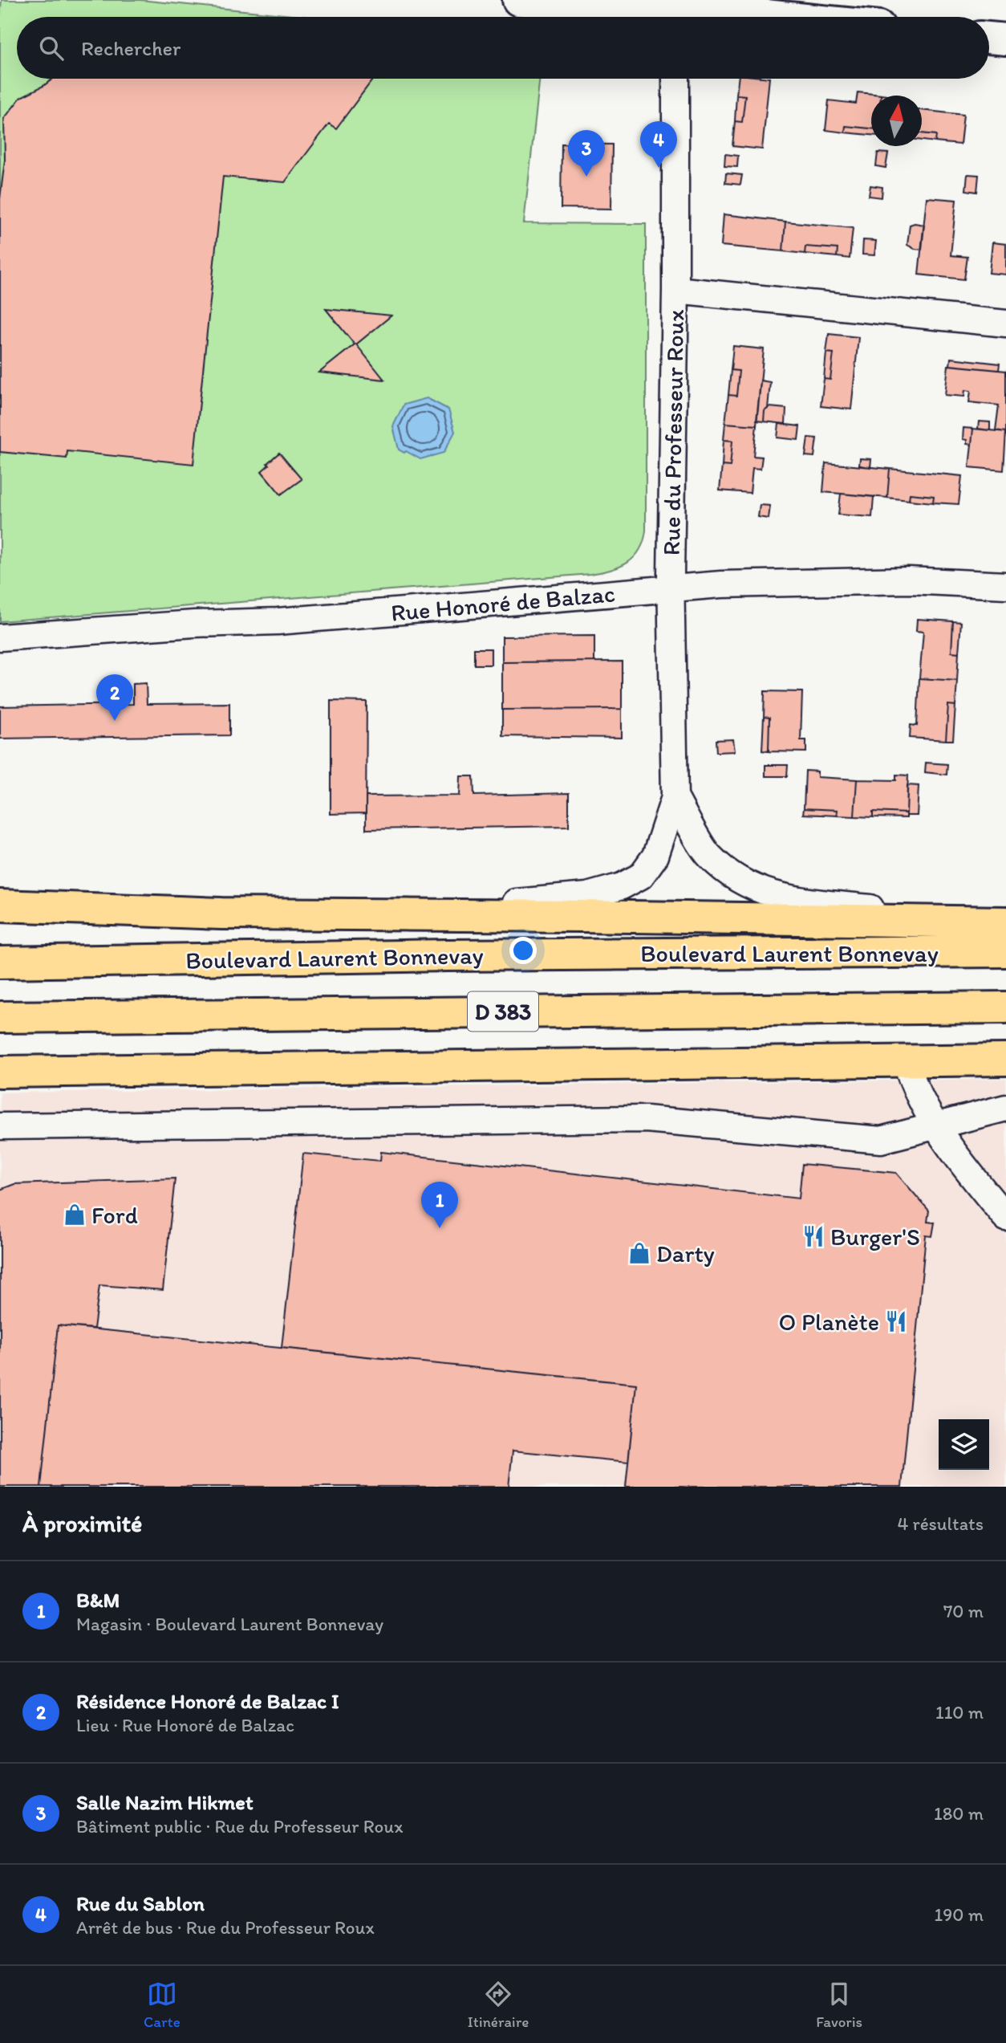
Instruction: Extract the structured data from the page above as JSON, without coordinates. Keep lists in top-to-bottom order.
{
  "streets": {
    "highway": ["Boulevard Laurent Bonnevay", "D 383"],
    "street": ["Rue du Professeur Roux", "Rue Honoré de Balzac"]
  },
  "crossings": [
    ["Rue du Professeur Roux", "Rue Honoré de Balzac"]
  ],
  "places": {
    "shop": ["Ford", "Darty"],
    "restaurant": ["Burger'S", "O Planète"]
  },
  "north": "top",
  "page": {
    "search": "Rechercher",
    "pins": [
      "4",
      "3",
      "2",
      "1"
    ],
    "heading": ["À proximité", "4 résultats"],
    "list": [
      {
        "mark": "1",
        "name": "B&M",
        "note": "Magasin · Boulevard Laurent Bonnevay",
        "value": "70 m"
      },
      {
        "mark": "2",
        "name": "Résidence Honoré de Balzac I",
        "note": "Lieu · Rue Honoré de Balzac",
        "value": "110 m"
      },
      {
        "mark": "3",
        "name": "Salle Nazim Hikmet",
        "note": "Bâtiment public · Rue du Professeur Roux",
        "value": "180 m"
      },
      {
        "mark": "4",
        "name": "Rue du Sablon",
        "note": "Arrêt de bus · Rue du Professeur Roux",
        "value": "190 m"
      }
    ],
    "nav": ["Carte", "Itinéraire", "Favoris"]
  }
}
